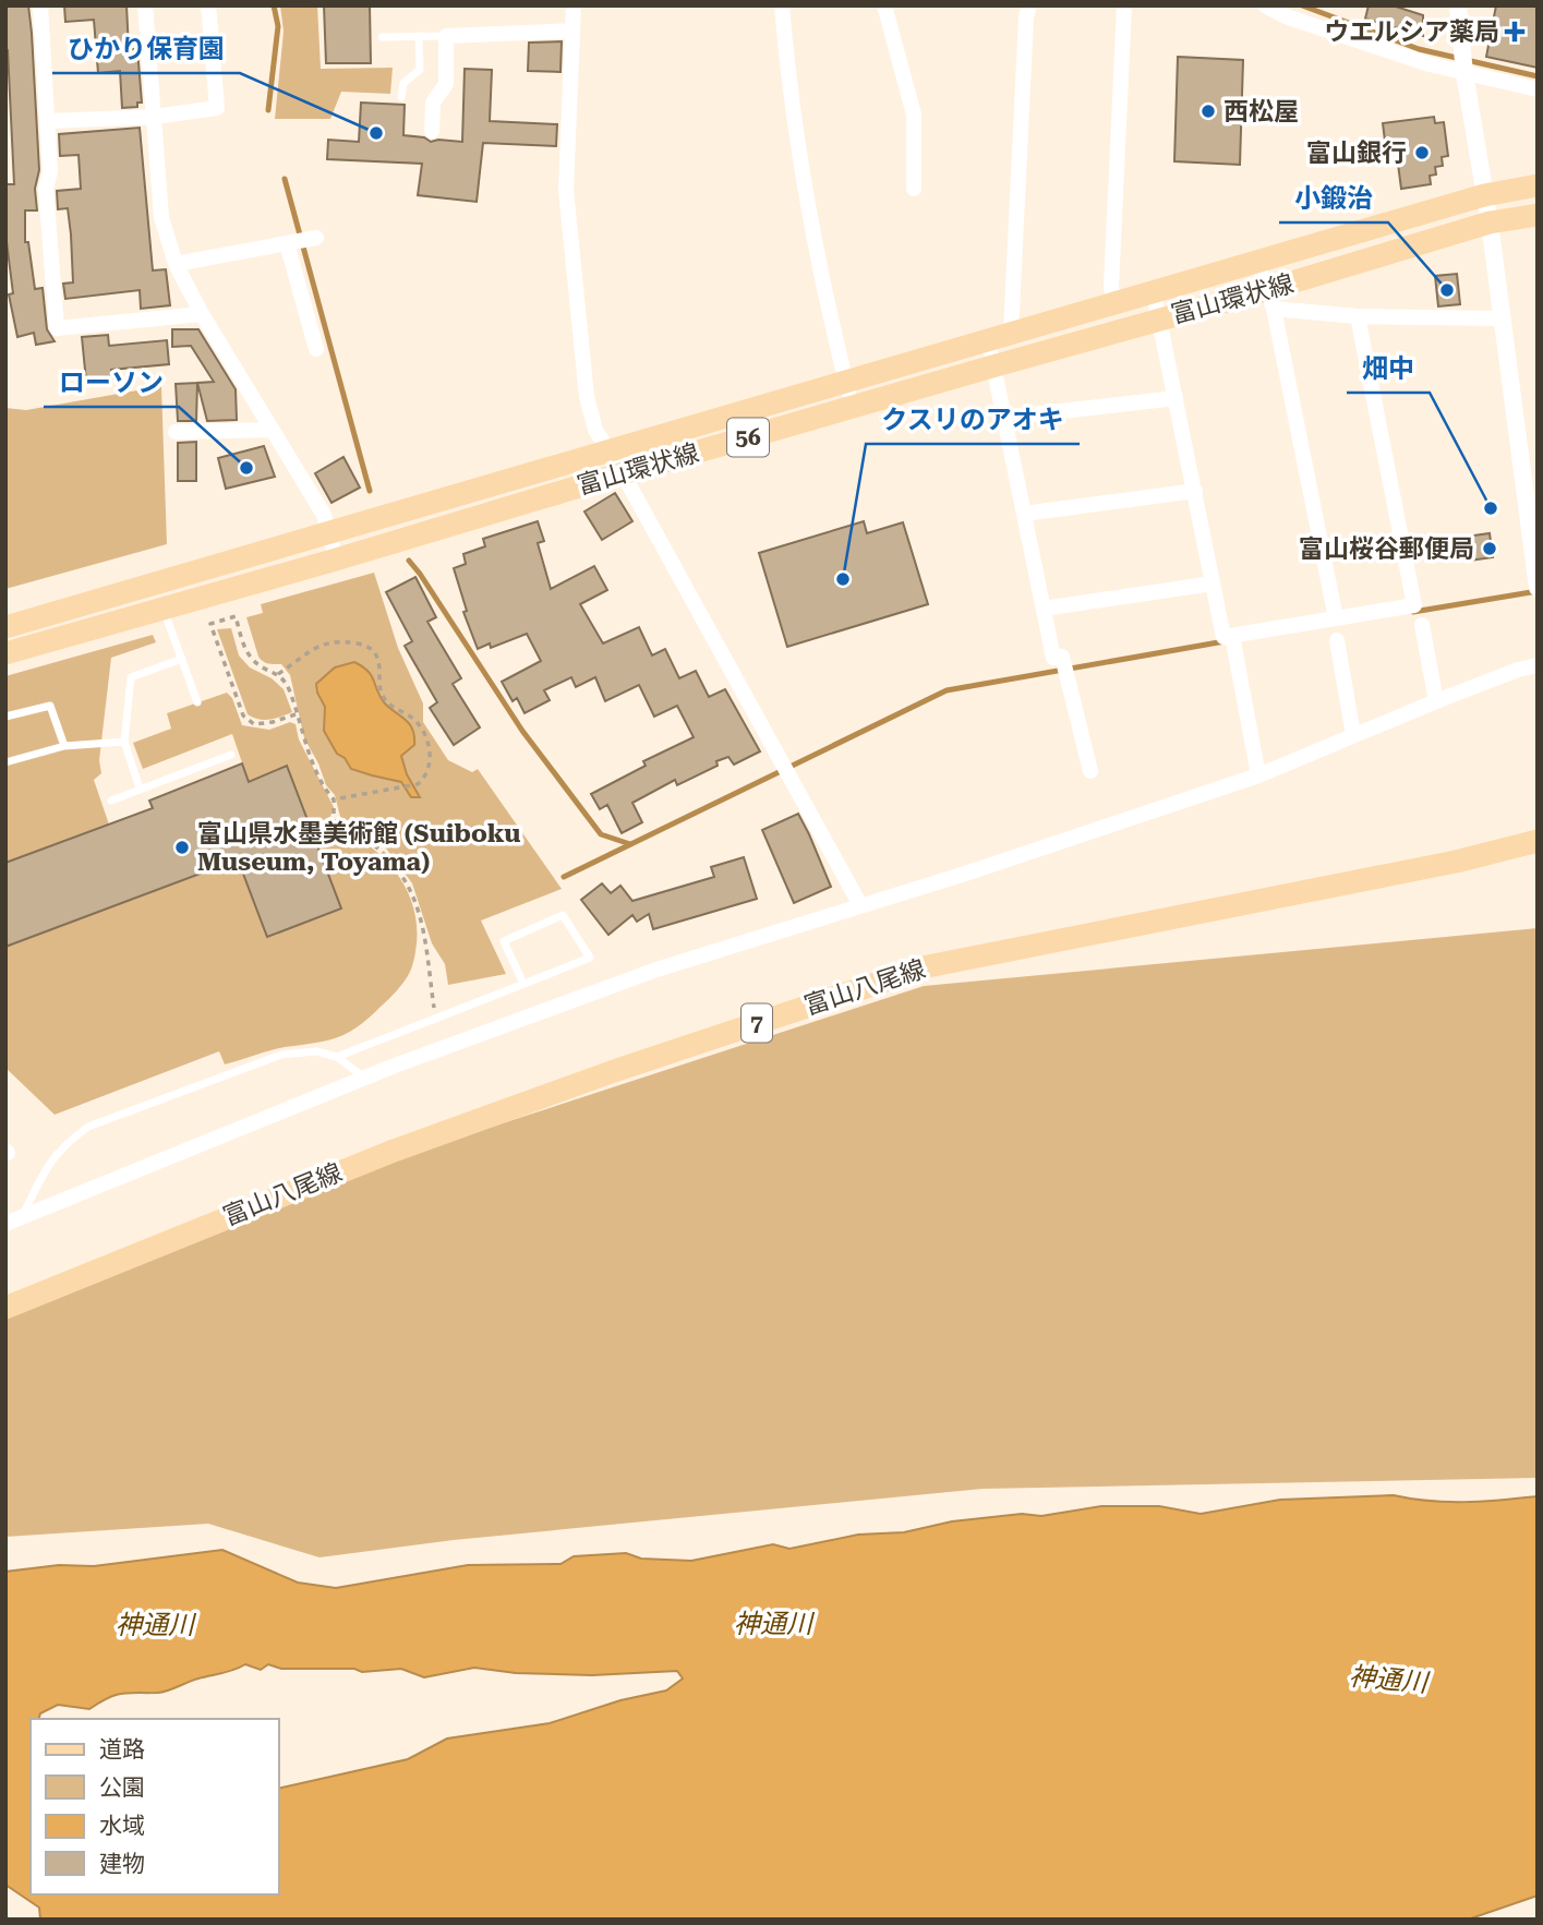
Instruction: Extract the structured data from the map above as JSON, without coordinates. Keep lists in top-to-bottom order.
{
  "streets": {
    "main road": [
      "富山環状線",
      "56",
      "富山八尾線",
      "7"
    ]
  },
  "water": ["神通川"],
  "places": {
    "health": ["ウエルシア薬局"],
    "other": [
      "西松屋",
      "ひかり保育園",
      "富山銀行",
      "小鍛治",
      "ローソン",
      "畑中",
      "富山桜谷郵便局",
      "クスリのアオキ",
      "富山県水墨美術館 (Suiboku Museum, Toyama)"
    ]
  },
  "legend": [
    "道路",
    "公園",
    "水域",
    "建物"
  ]
}
